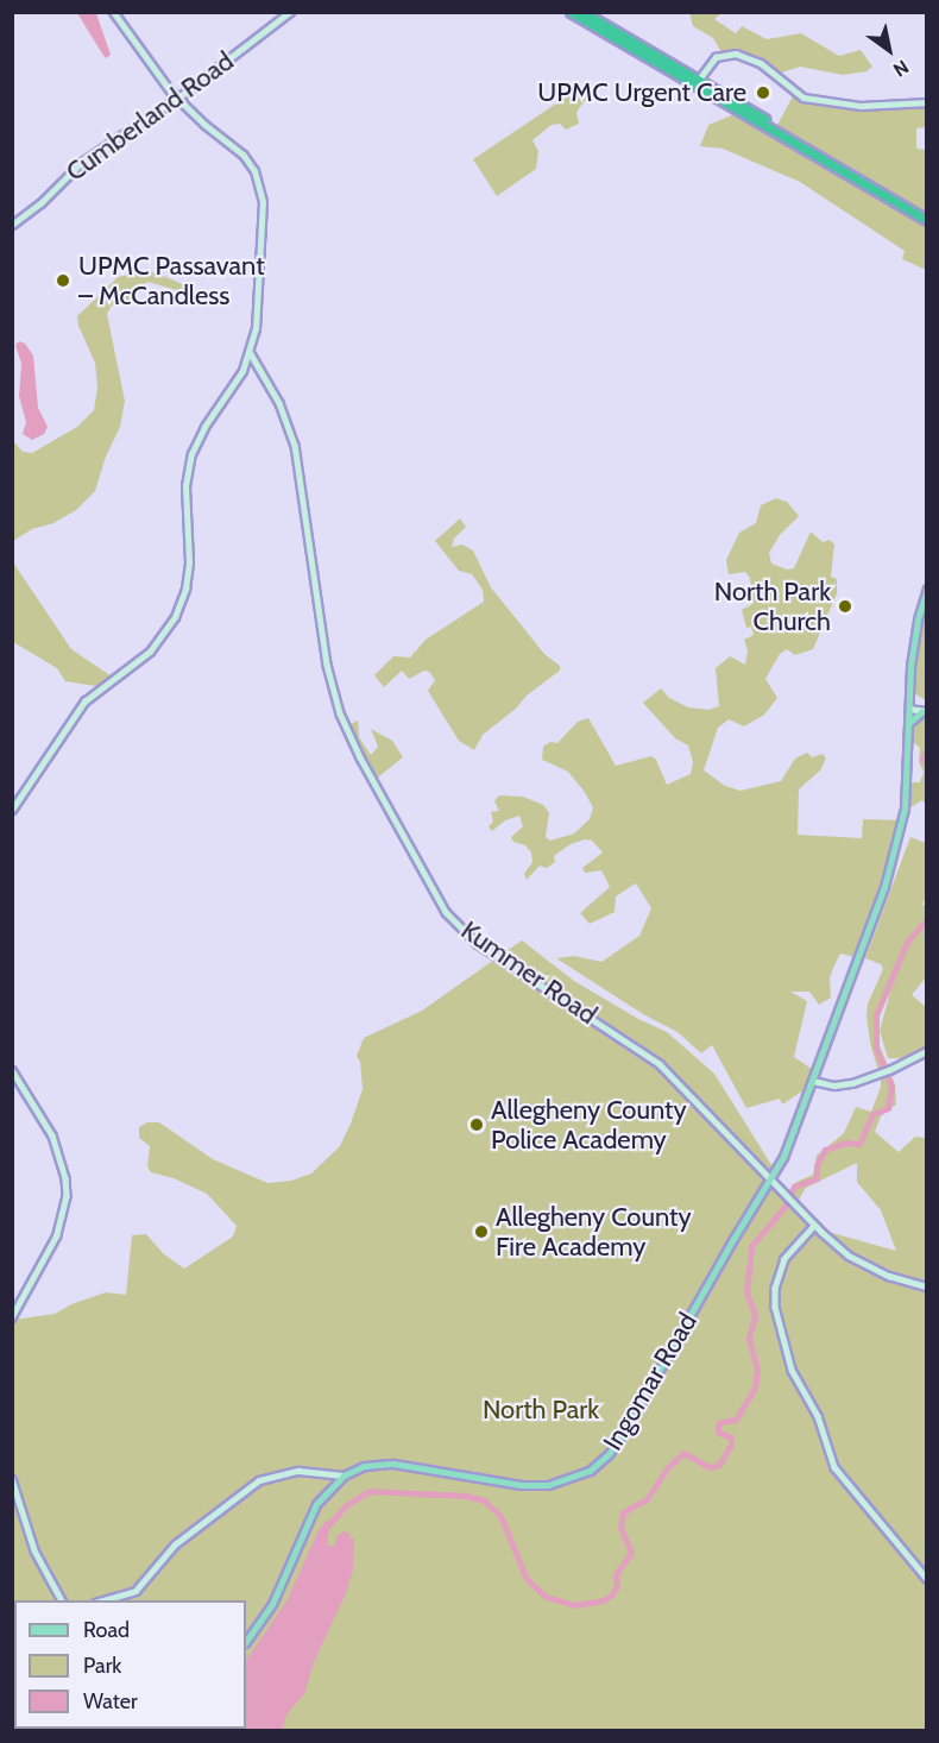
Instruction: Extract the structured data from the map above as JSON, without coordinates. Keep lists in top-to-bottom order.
{
  "streets": {
    "main road": ["Ingomar Road"],
    "street": ["Cumberland Road", "Kummer Road"]
  },
  "crossings": [
    ["Kummer Road", "Ingomar Road"]
  ],
  "parks": ["North Park"],
  "places": [
    "UPMC Urgent Care",
    "UPMC Passavant – McCandless",
    "North Park Church",
    "Allegheny County Police Academy",
    "Allegheny County Fire Academy"
  ],
  "legend": ["Road", "Park", "Water"],
  "north": "bottom right"
}
